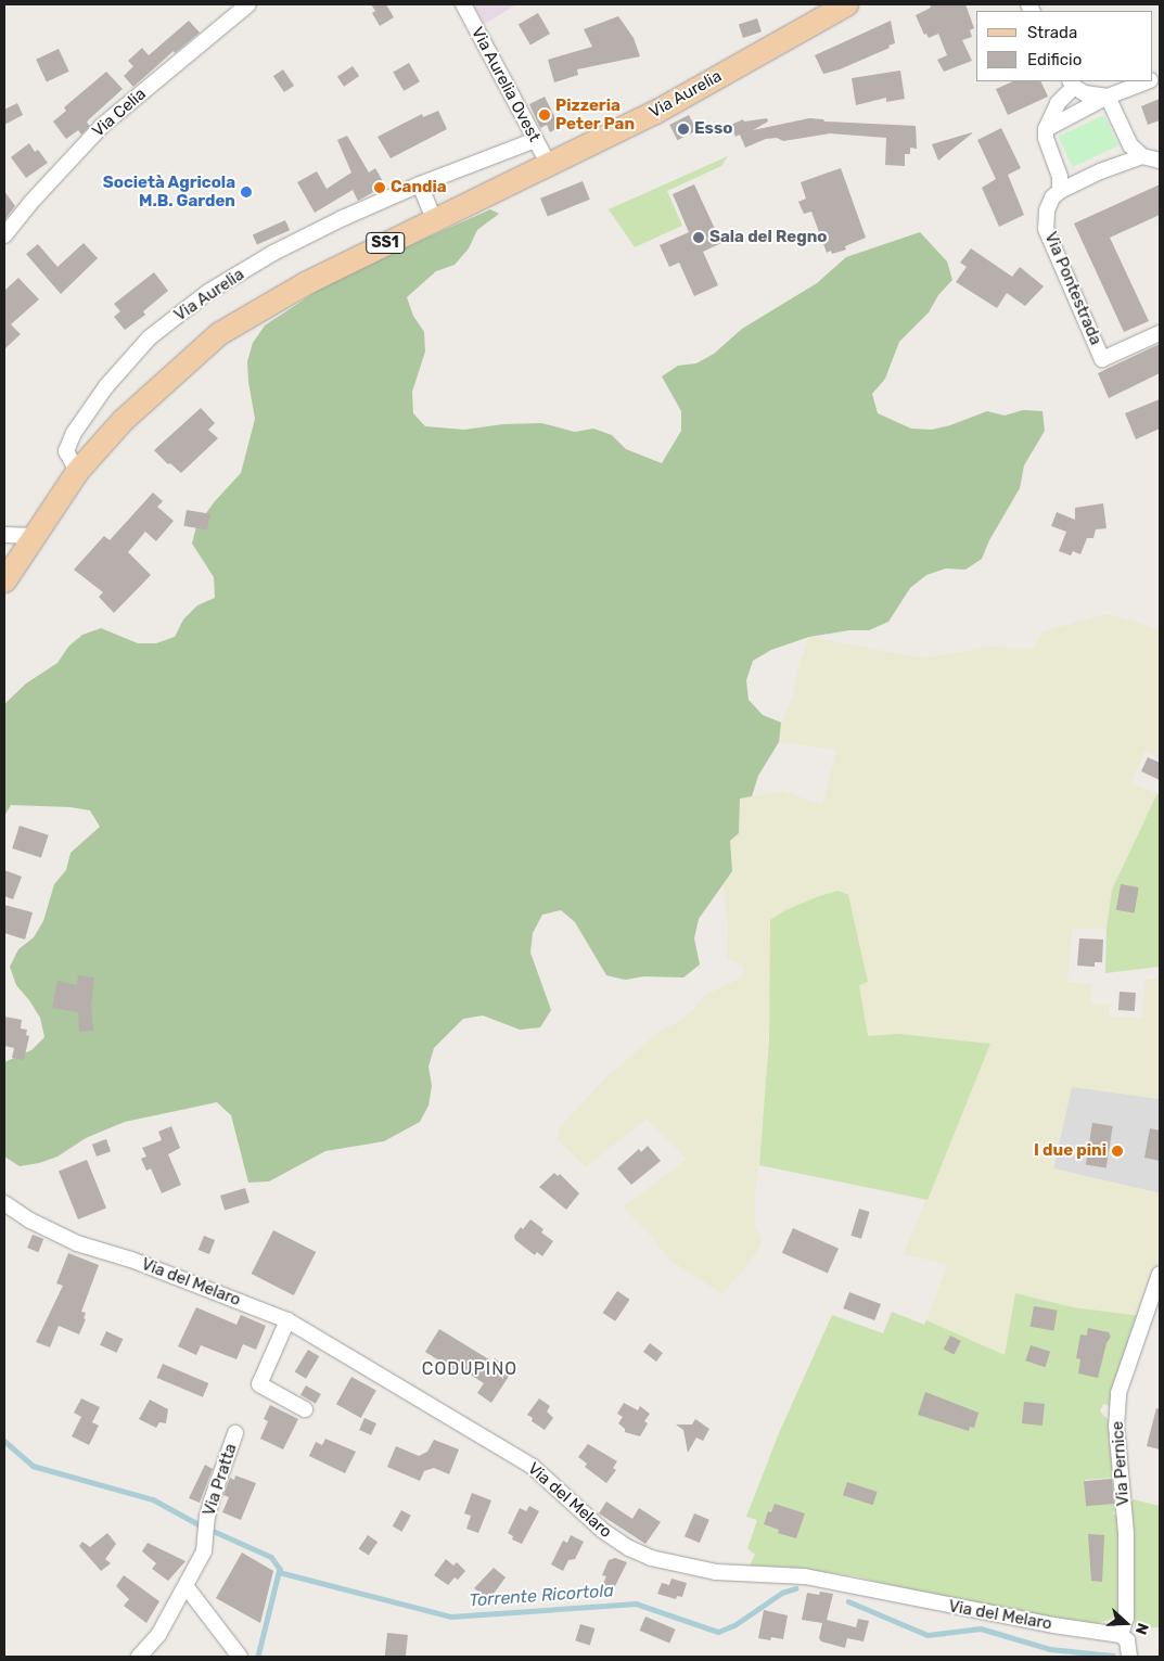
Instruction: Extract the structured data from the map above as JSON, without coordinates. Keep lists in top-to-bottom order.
{
  "streets": {
    "main road": ["Via Aurelia", "SS1"],
    "street": [
      "Via Aurelia Ovest",
      "Via Celia",
      "Via Pontestrada",
      "Via del Melaro",
      "Via Pernice",
      "Via Pratta"
    ]
  },
  "crossings": [
    ["Via Aurelia Ovest", "Via Aurelia"],
    ["Via del Melaro", "Via Pernice"]
  ],
  "districts": ["CODUPINO"],
  "water": ["Torrente Ricortola"],
  "places": [
    "Pizzeria Peter Pan",
    "Esso",
    "Candia",
    "Società Agricola M.B. Garden",
    "Sala del Regno",
    "I due pini"
  ],
  "legend": ["Strada", "Edificio"],
  "north": "right"
}
